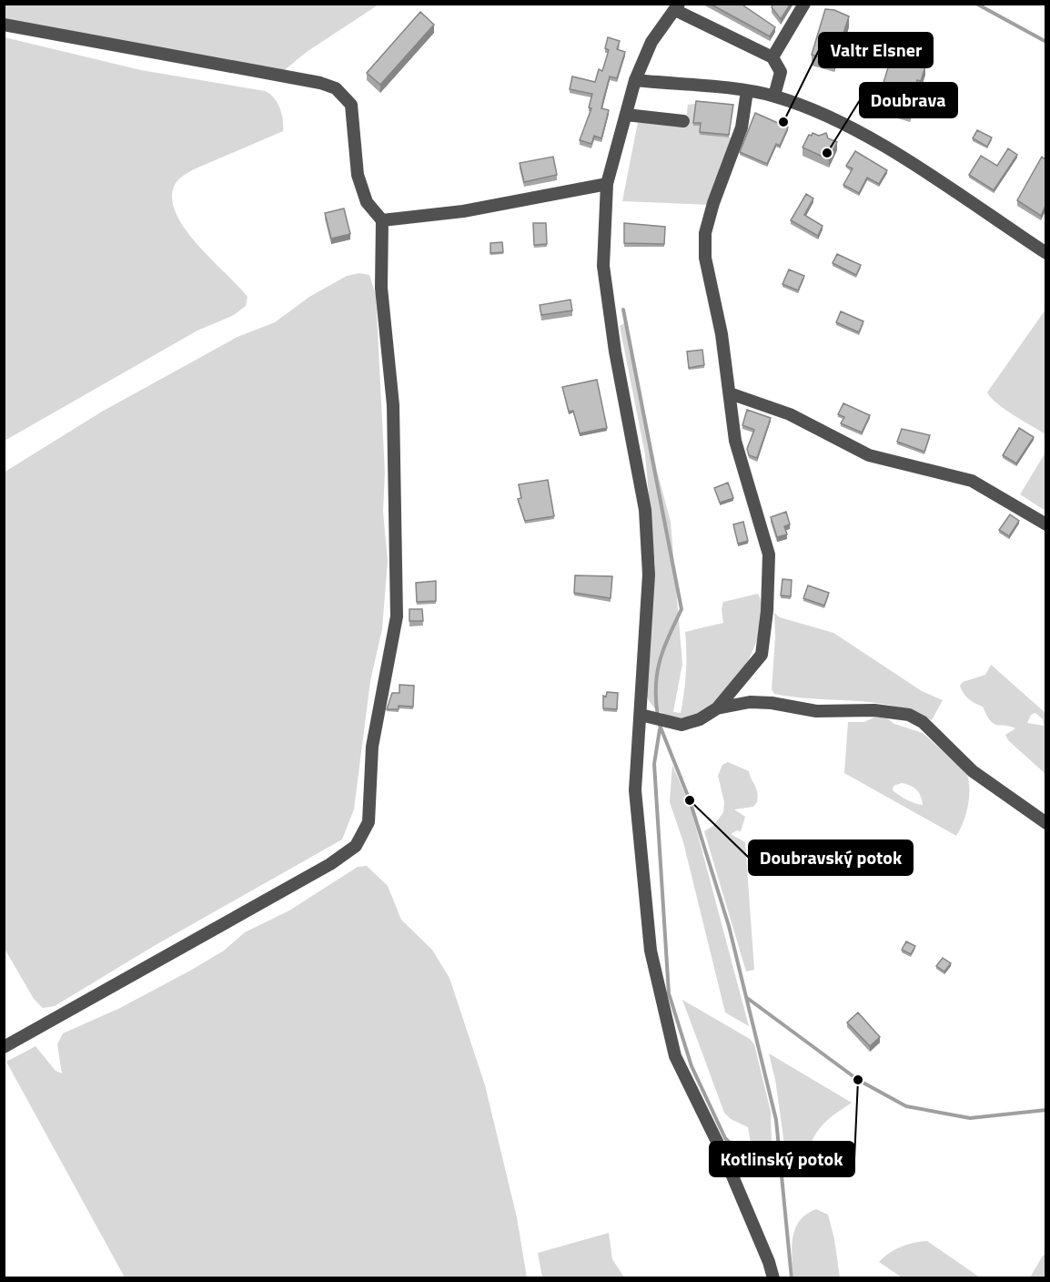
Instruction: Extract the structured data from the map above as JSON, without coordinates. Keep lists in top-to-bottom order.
{
  "places": [
    "Valtr Elsner",
    "Doubrava",
    "Doubravský potok",
    "Kotlinský potok"
  ]
}
